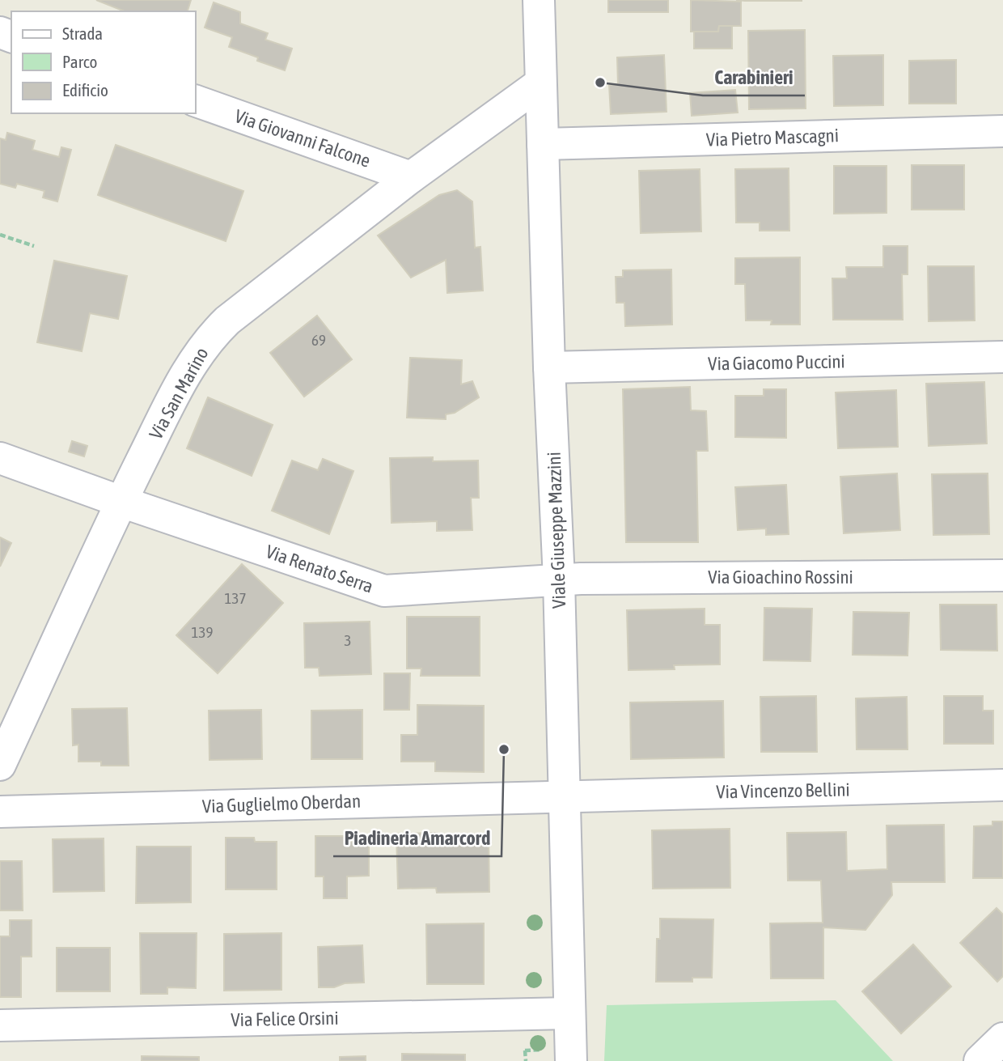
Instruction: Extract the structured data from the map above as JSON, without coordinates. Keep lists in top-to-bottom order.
{
  "streets": {
    "street": [
      "Via Pietro Mascagni",
      "Via Giovanni Falcone",
      "Via Giacomo Puccini",
      "Via San Marino",
      "Viale Giuseppe Mazzini",
      "Via Renato Serra",
      "Via Gioachino Rossini",
      "Via Vincenzo Bellini",
      "Via Guglielmo Oberdan",
      "Via Felice Orsini"
    ]
  },
  "crossings": [
    ["Via Pietro Mascagni", "Viale Giuseppe Mazzini"],
    ["Via Giovanni Falcone", "Via San Marino"],
    ["Via Giacomo Puccini", "Viale Giuseppe Mazzini"],
    ["Via San Marino", "Viale Giuseppe Mazzini"],
    ["Via San Marino", "Via Renato Serra"],
    ["Viale Giuseppe Mazzini", "Via Renato Serra"],
    ["Viale Giuseppe Mazzini", "Via Gioachino Rossini"],
    ["Viale Giuseppe Mazzini", "Via Vincenzo Bellini"],
    ["Viale Giuseppe Mazzini", "Via Guglielmo Oberdan"],
    ["Viale Giuseppe Mazzini", "Via Felice Orsini"],
    ["Via Renato Serra", "Via Gioachino Rossini"],
    ["Via Vincenzo Bellini", "Via Guglielmo Oberdan"]
  ],
  "places": ["Carabinieri", "Piadineria Amarcord"],
  "house_numbers": [
    "69",
    "137",
    "139",
    "3"
  ],
  "legend": ["Strada", "Parco", "Edificio"]
}
